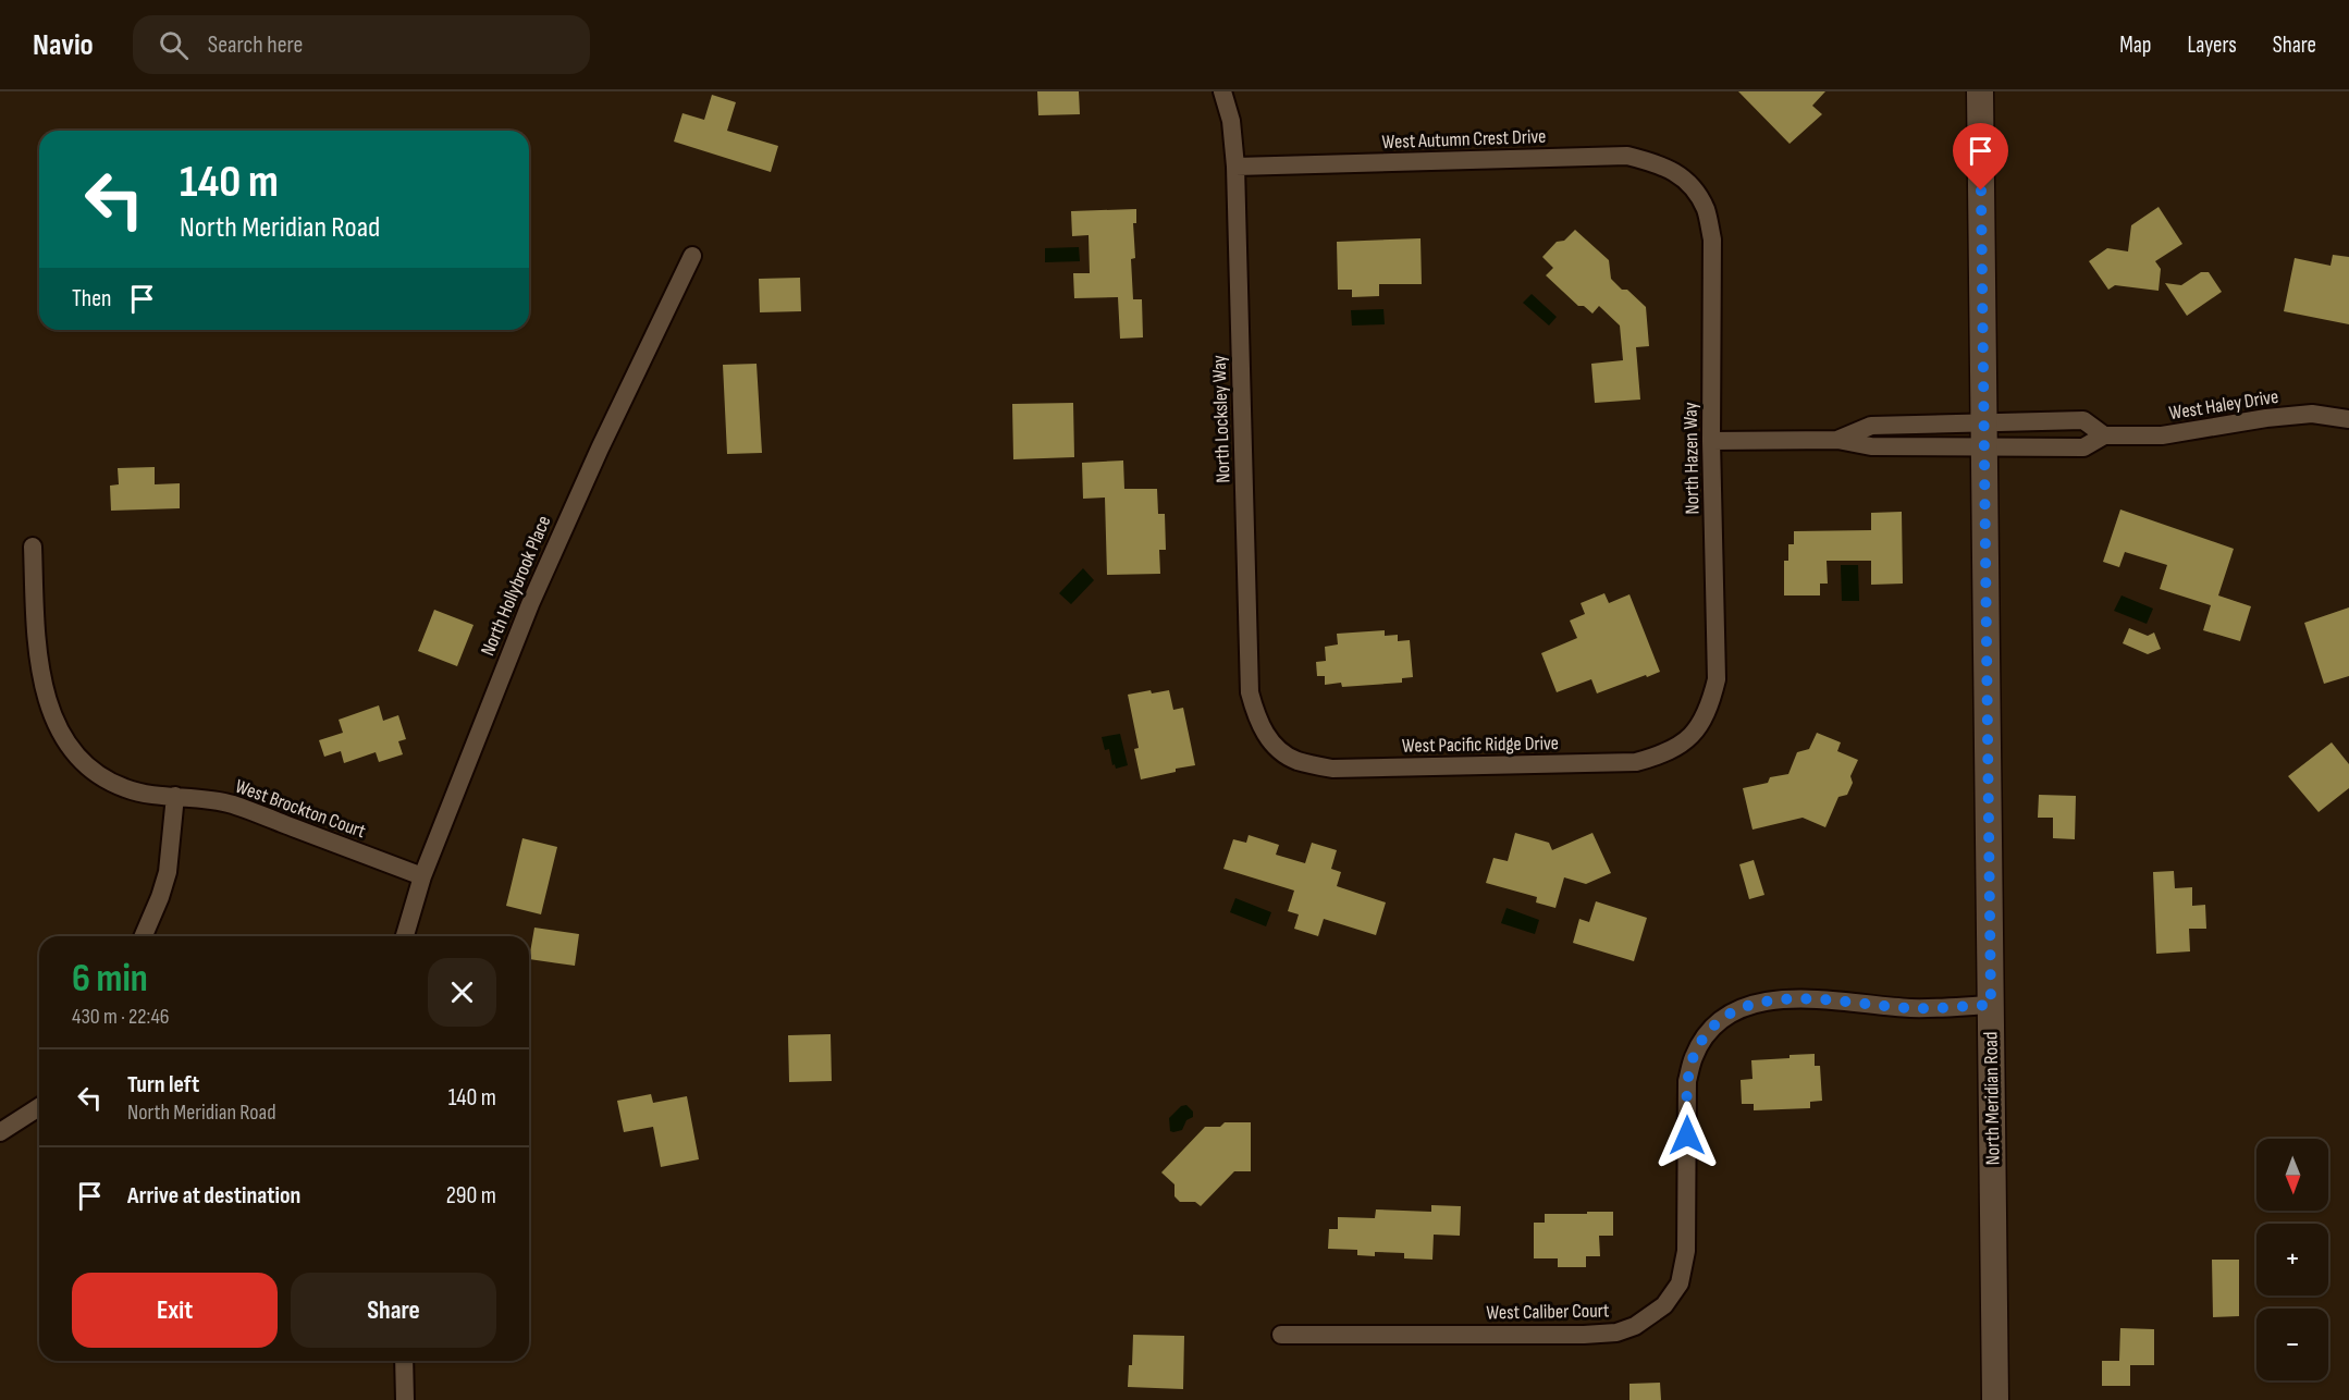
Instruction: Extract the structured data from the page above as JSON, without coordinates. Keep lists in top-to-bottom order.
{
  "streets": {
    "street": [
      "West Autumn Crest Drive",
      "West Haley Drive",
      "North Locksley Way",
      "North Hazen Way",
      "North Hollybrook Place",
      "West Pacific Ridge Drive",
      "West Brockton Court",
      "North Meridian Road",
      "West Caliber Court"
    ]
  },
  "crossings": [
    ["West Autumn Crest Drive", "North Locksley Way"],
    ["West Autumn Crest Drive", "North Hazen Way"],
    ["West Haley Drive", "North Hazen Way"],
    ["West Haley Drive", "North Meridian Road"],
    ["North Locksley Way", "West Pacific Ridge Drive"],
    ["North Hazen Way", "West Pacific Ridge Drive"],
    ["North Hollybrook Place", "West Brockton Court"],
    ["North Meridian Road", "West Caliber Court"]
  ],
  "north": "bottom",
  "page": {
    "header": "Navio",
    "search": "Search here",
    "nav": ["Map", "Layers", "Share"],
    "turn": ["140 m", "North Meridian Road"],
    "then": "Then",
    "heading": ["6 min", "430 m · 22:46"],
    "list": [
      {
        "name": "Turn left",
        "note": "North Meridian Road",
        "value": "140 m"
      },
      {
        "name": "Arrive at destination",
        "value": "290 m"
      }
    ],
    "map_buttons": ["+", "−"],
    "buttons": ["Exit", "Share"]
  }
}
